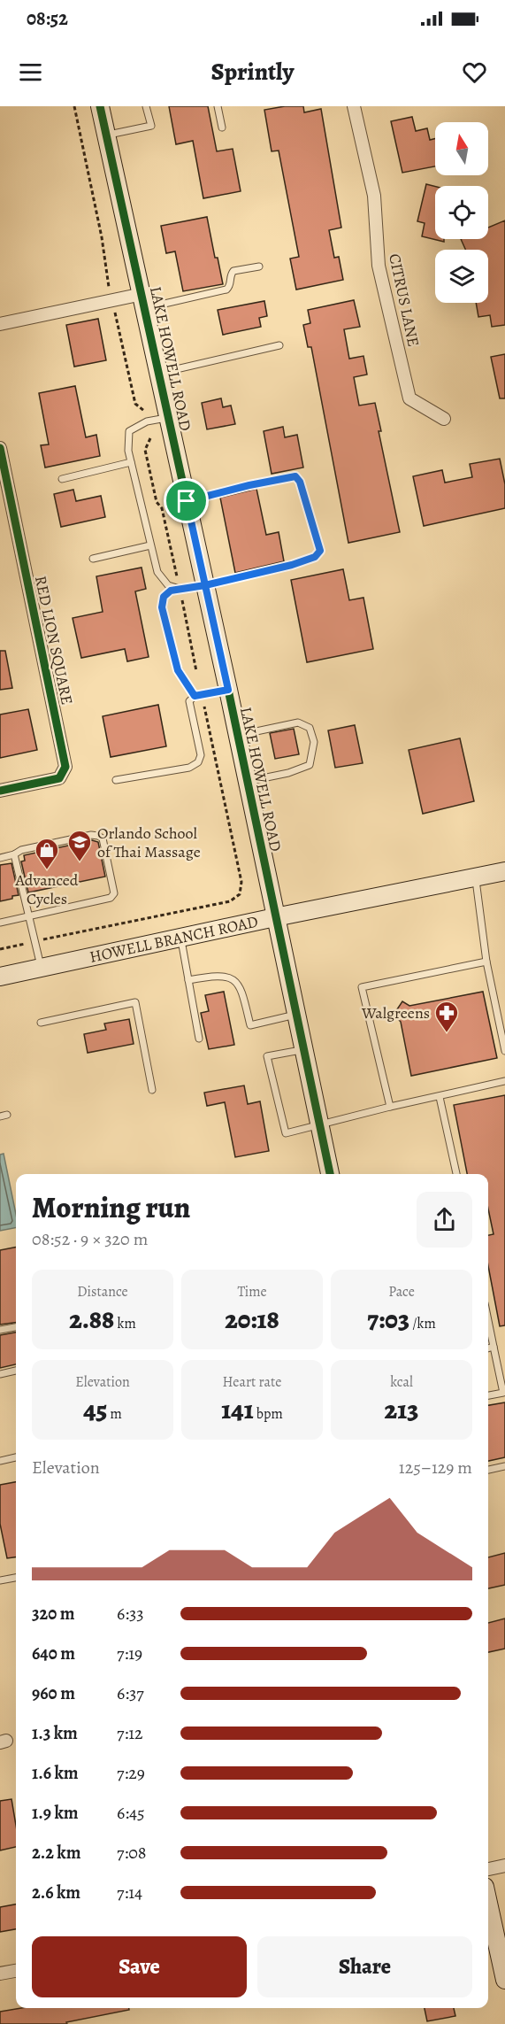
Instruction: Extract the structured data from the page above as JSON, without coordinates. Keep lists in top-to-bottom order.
{
  "streets": {
    "street": [
      "CITRUS LANE",
      "LAKE HOWELL ROAD",
      "RED LION SQUARE",
      "HOWELL BRANCH ROAD"
    ]
  },
  "crossings": [
    ["LAKE HOWELL ROAD", "HOWELL BRANCH ROAD"]
  ],
  "places": {
    "school or university": ["Orlando School of Thai Massage"],
    "shop": ["Advanced Cycles"],
    "pharmacy": ["Walgreens"]
  },
  "north": "top",
  "page": {
    "status": "08:52",
    "header": "Sprintly",
    "heading": ["Morning run", "08:52 · 9 × 320 m"],
    "stats": [
      ["Distance", "2.88 km"],
      ["Time", "20:18"],
      ["Pace", "7:03 /km"],
      ["Elevation", "45 m"],
      ["Heart rate", "141 bpm"],
      ["kcal", "213"]
    ],
    "chart": ["Elevation", "125–129 m"],
    "list": [
      {
        "name": "320 m",
        "note": "6:33"
      },
      {
        "name": "640 m",
        "note": "7:19"
      },
      {
        "name": "960 m",
        "note": "6:37"
      },
      {
        "name": "1.3 km",
        "note": "7:12"
      },
      {
        "name": "1.6 km",
        "note": "7:29"
      },
      {
        "name": "1.9 km",
        "note": "6:45"
      },
      {
        "name": "2.2 km",
        "note": "7:08"
      },
      {
        "name": "2.6 km",
        "note": "7:14"
      }
    ],
    "buttons": ["Save", "Share"]
  }
}
